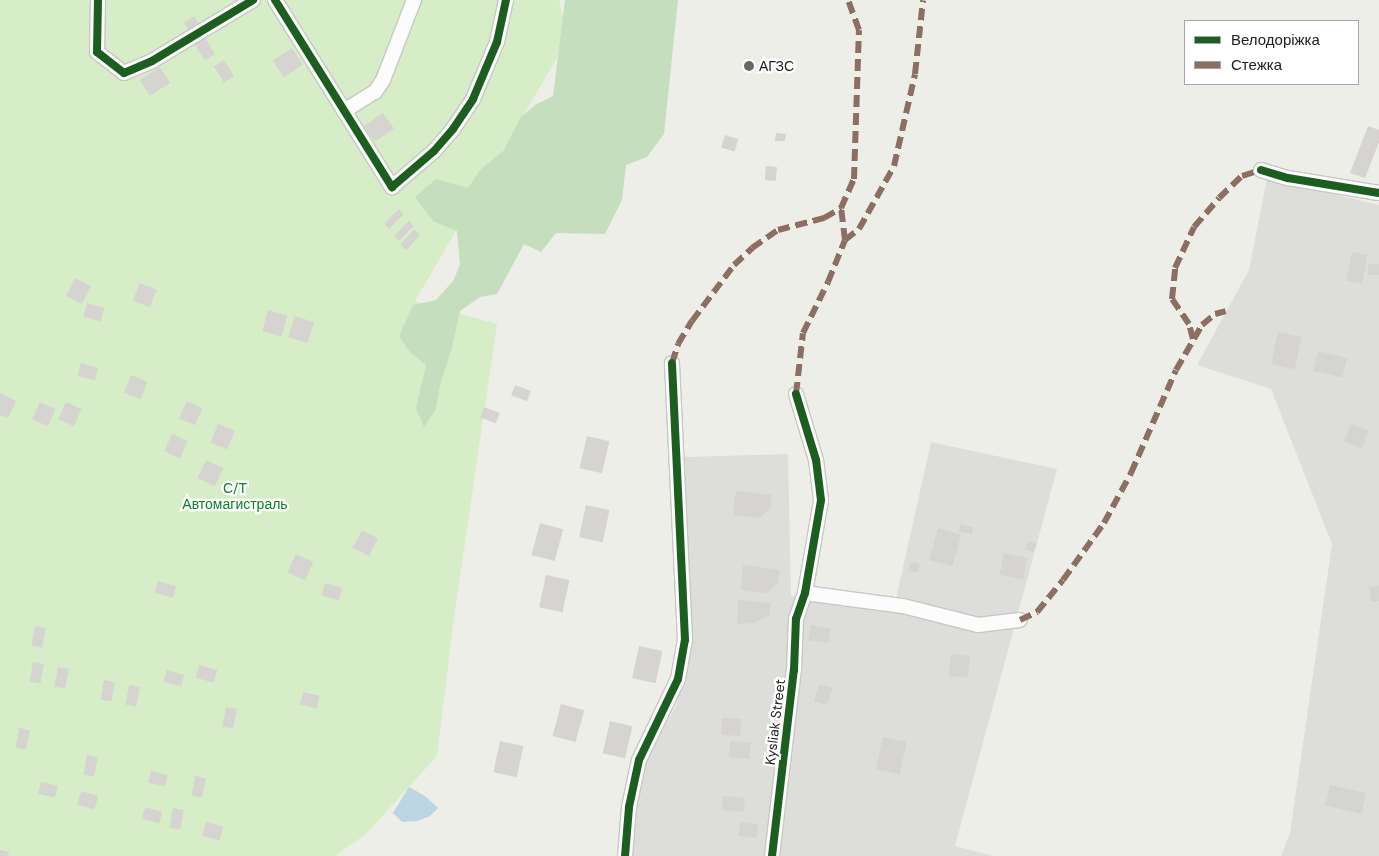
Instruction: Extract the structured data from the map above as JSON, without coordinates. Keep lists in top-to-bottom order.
{
  "streets": {
    "street": ["Kysliak Street"]
  },
  "parks": ["С/Т Автомагистраль"],
  "places": ["АГЗС"],
  "legend": ["Велодоріжка", "Стежка"]
}
